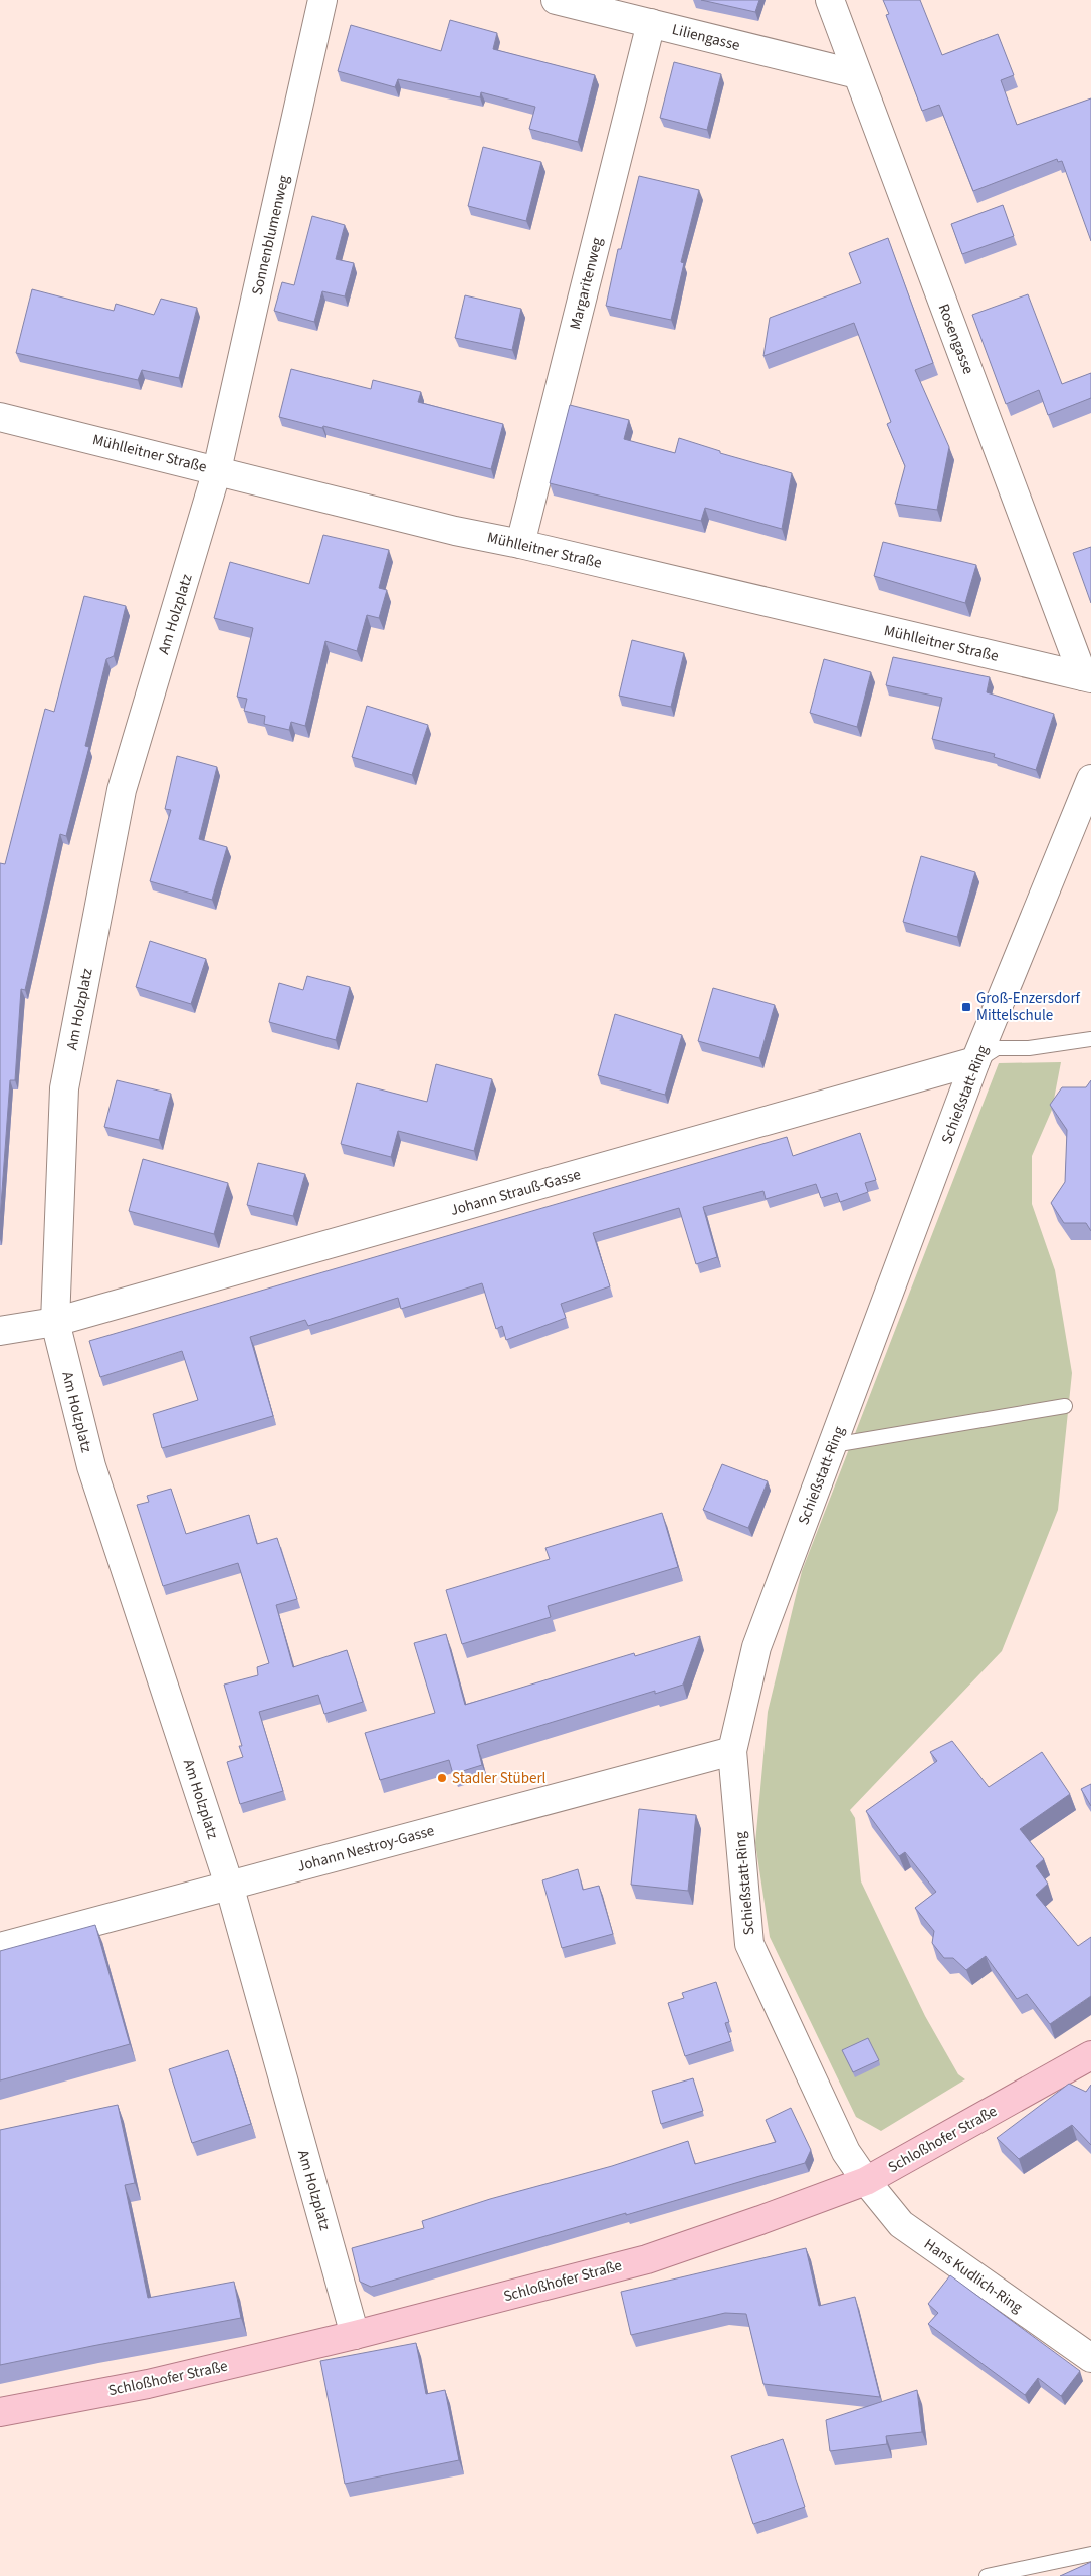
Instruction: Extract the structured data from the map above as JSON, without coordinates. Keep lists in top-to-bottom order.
{
  "streets": {
    "main road": ["Schloßhofer Straße"],
    "street": [
      "Liliengasse",
      "Sonnenblumenweg",
      "Margaritenweg",
      "Rosengasse",
      "Mühlleitner Straße",
      "Am Holzplatz",
      "Schießstatt-Ring",
      "Johann Strauß-Gasse",
      "Johann Nestroy-Gasse",
      "Hans Kudlich-Ring"
    ]
  },
  "crossings": [
    ["Liliengasse", "Margaritenweg"],
    ["Liliengasse", "Rosengasse"],
    ["Sonnenblumenweg", "Mühlleitner Straße"],
    ["Sonnenblumenweg", "Am Holzplatz"],
    ["Margaritenweg", "Mühlleitner Straße"],
    ["Rosengasse", "Mühlleitner Straße"],
    ["Mühlleitner Straße", "Am Holzplatz"],
    ["Am Holzplatz", "Johann Strauß-Gasse"],
    ["Am Holzplatz", "Johann Nestroy-Gasse"],
    ["Am Holzplatz", "Schloßhofer Straße"],
    ["Schießstatt-Ring", "Johann Strauß-Gasse"],
    ["Schießstatt-Ring", "Johann Nestroy-Gasse"],
    ["Schießstatt-Ring", "Schloßhofer Straße"],
    ["Schießstatt-Ring", "Hans Kudlich-Ring"],
    ["Schloßhofer Straße", "Hans Kudlich-Ring"]
  ],
  "places": {
    "transit": ["Groß-Enzersdorf Mittelschule"],
    "other": ["Stadler Stüberl"]
  }
}
